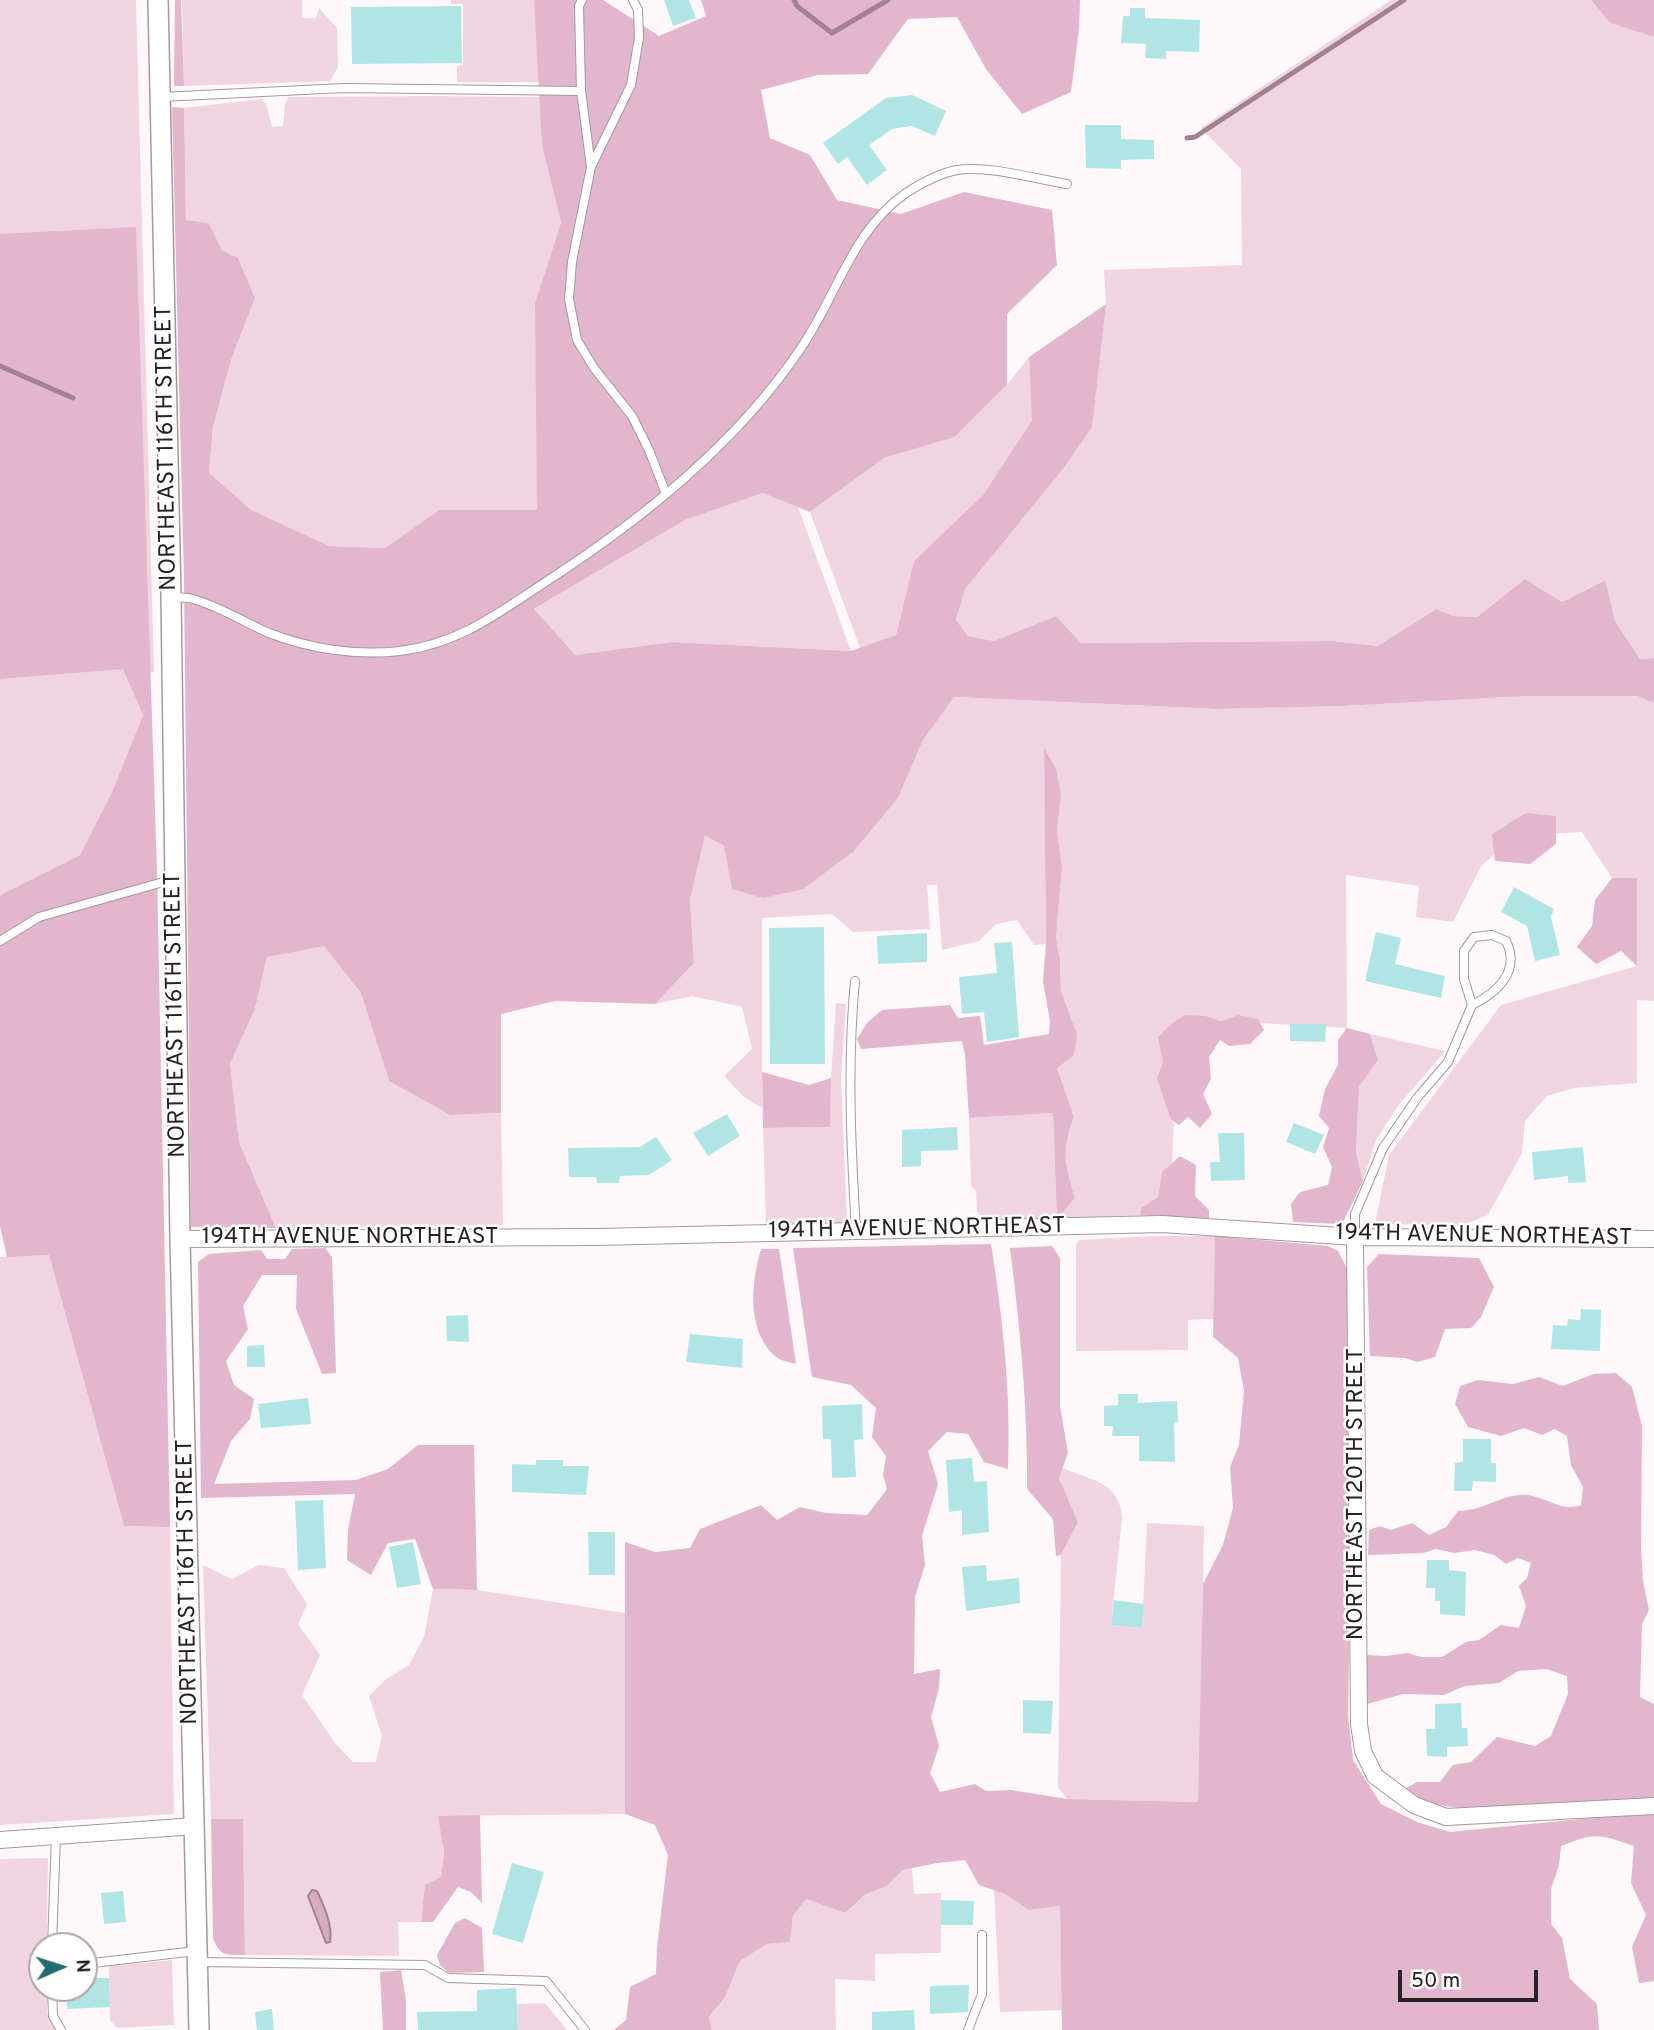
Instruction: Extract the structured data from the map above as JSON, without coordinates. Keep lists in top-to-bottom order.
{
  "streets": {
    "street": ["NORTHEAST 116TH STREET", "194TH AVENUE NORTHEAST", "NORTHEAST 120TH STREET"]
  },
  "crossings": [
    ["NORTHEAST 116TH STREET", "194TH AVENUE NORTHEAST"],
    ["194TH AVENUE NORTHEAST", "NORTHEAST 120TH STREET"]
  ],
  "scale_bar": "50 m",
  "north": "right"
}
